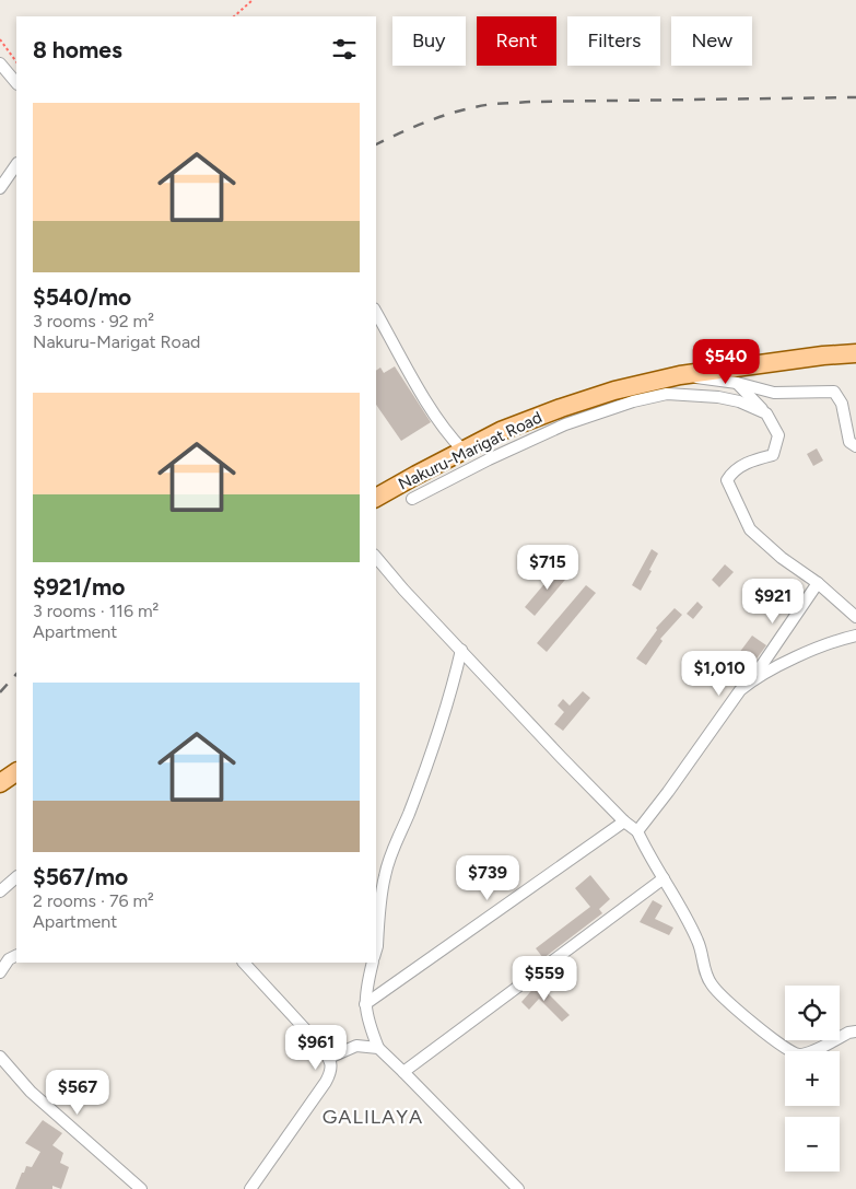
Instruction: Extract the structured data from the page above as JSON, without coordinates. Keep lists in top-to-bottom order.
{
  "streets": {
    "main road": ["Nakuru-Marigat Road"]
  },
  "districts": ["GALILAYA"],
  "page": {
    "chip": [
      "Buy",
      "Rent",
      "Filters",
      "New"
    ],
    "heading": "8 homes",
    "list": [
      {
        "name": "$540/mo",
        "note": "3 rooms · 92 m² · Nakuru-Marigat Road"
      },
      {
        "name": "$921/mo",
        "note": "3 rooms · 116 m² · Apartment"
      },
      {
        "name": "$567/mo",
        "note": "2 rooms · 76 m² · Apartment"
      }
    ],
    "price": [
      "$540",
      "$715",
      "$921",
      "$1,010",
      "$739",
      "$559",
      "$961",
      "$567"
    ],
    "map_buttons": ["+", "−"]
  }
}
